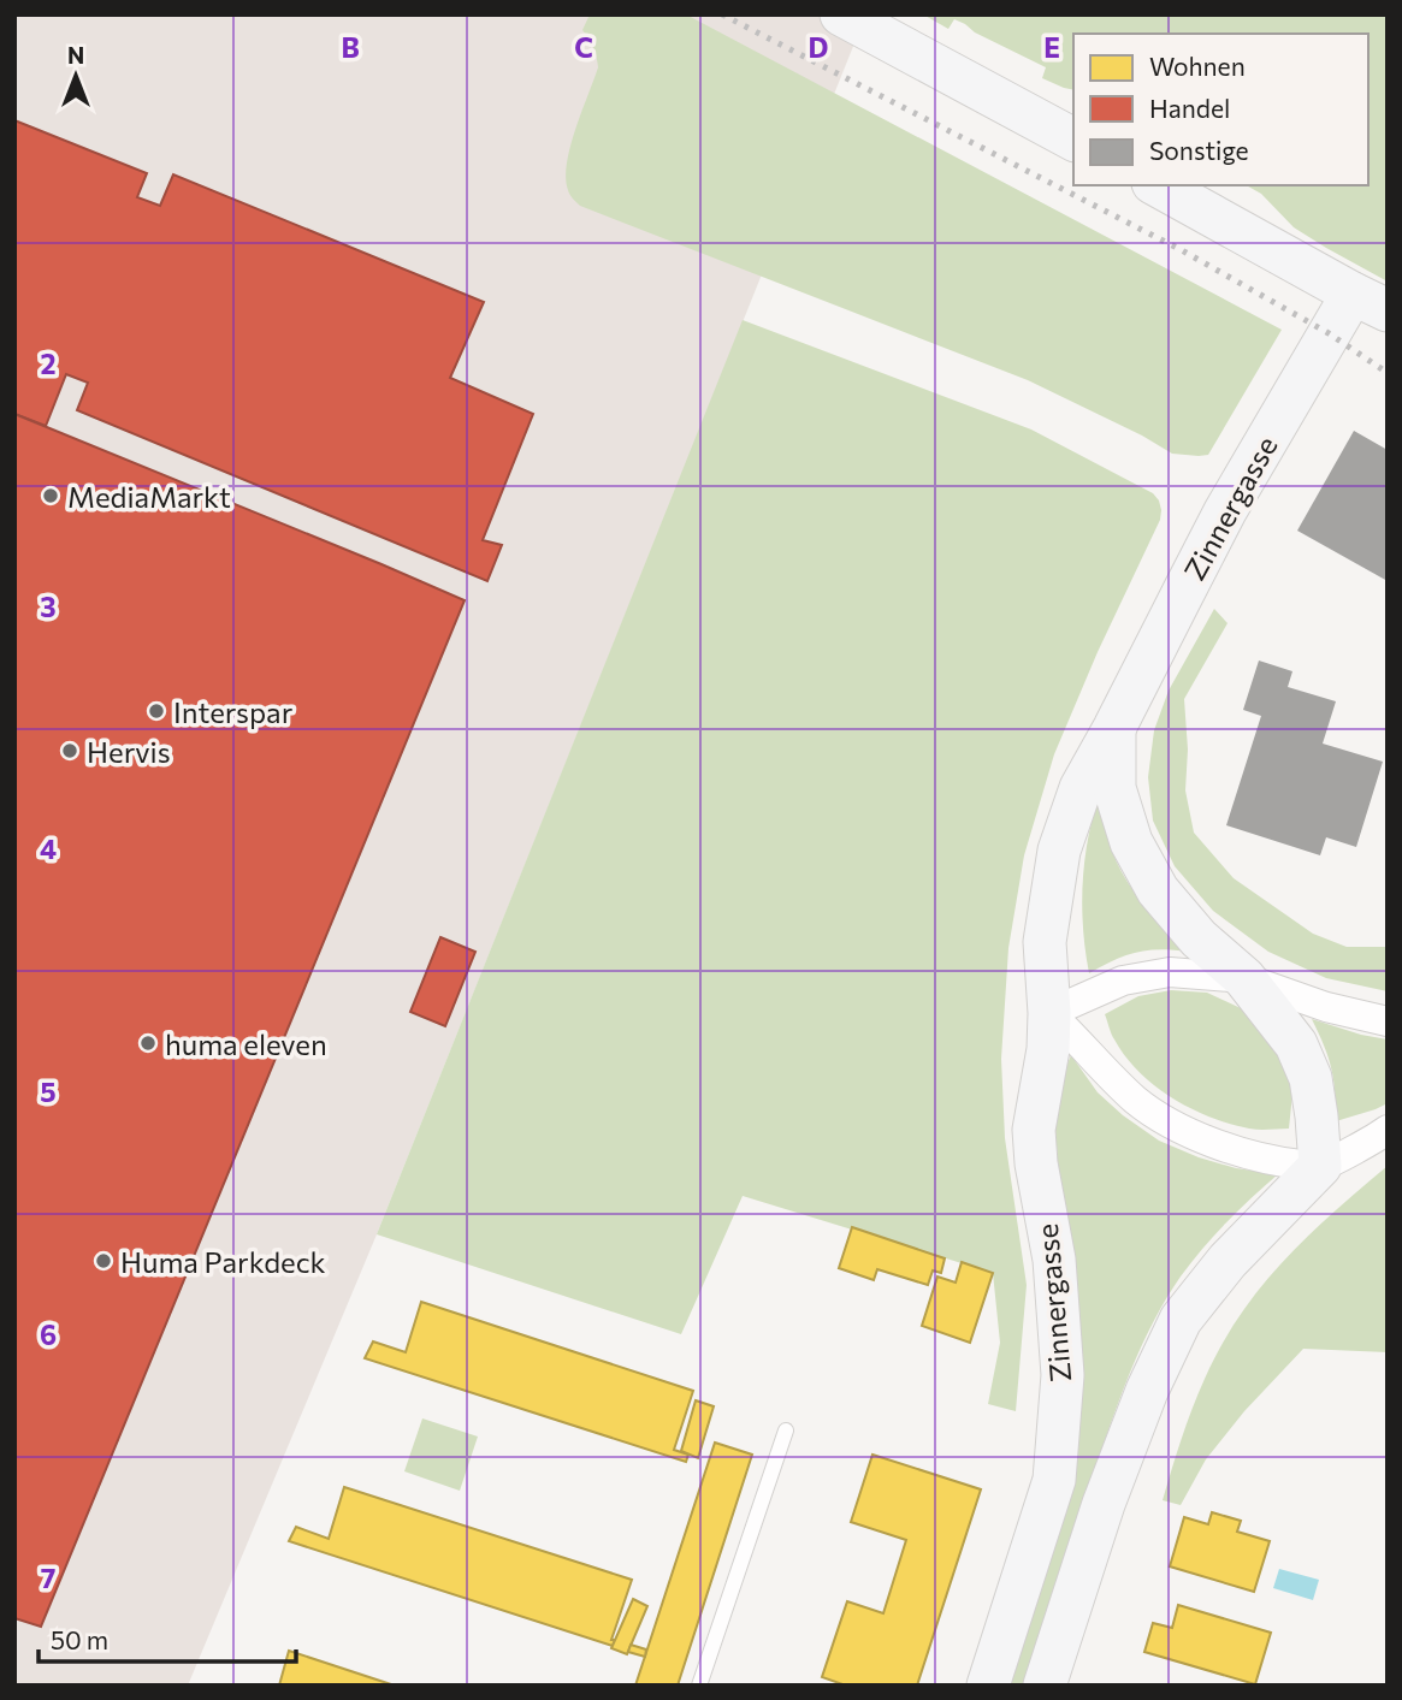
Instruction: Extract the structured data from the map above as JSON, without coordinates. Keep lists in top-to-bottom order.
{
  "streets": {
    "main road": ["Zinnergasse"]
  },
  "places": [
    "MediaMarkt",
    "Interspar",
    "Hervis",
    "huma eleven",
    "Huma Parkdeck"
  ],
  "legend": ["Wohnen", "Handel", "Sonstige"],
  "scale_bar": "50 m",
  "north": "top",
  "grid": {
    "columns": [
      "B",
      "C",
      "D",
      "E"
    ],
    "rows": [
      "2",
      "3",
      "4",
      "5",
      "6",
      "7"
    ]
  }
}
